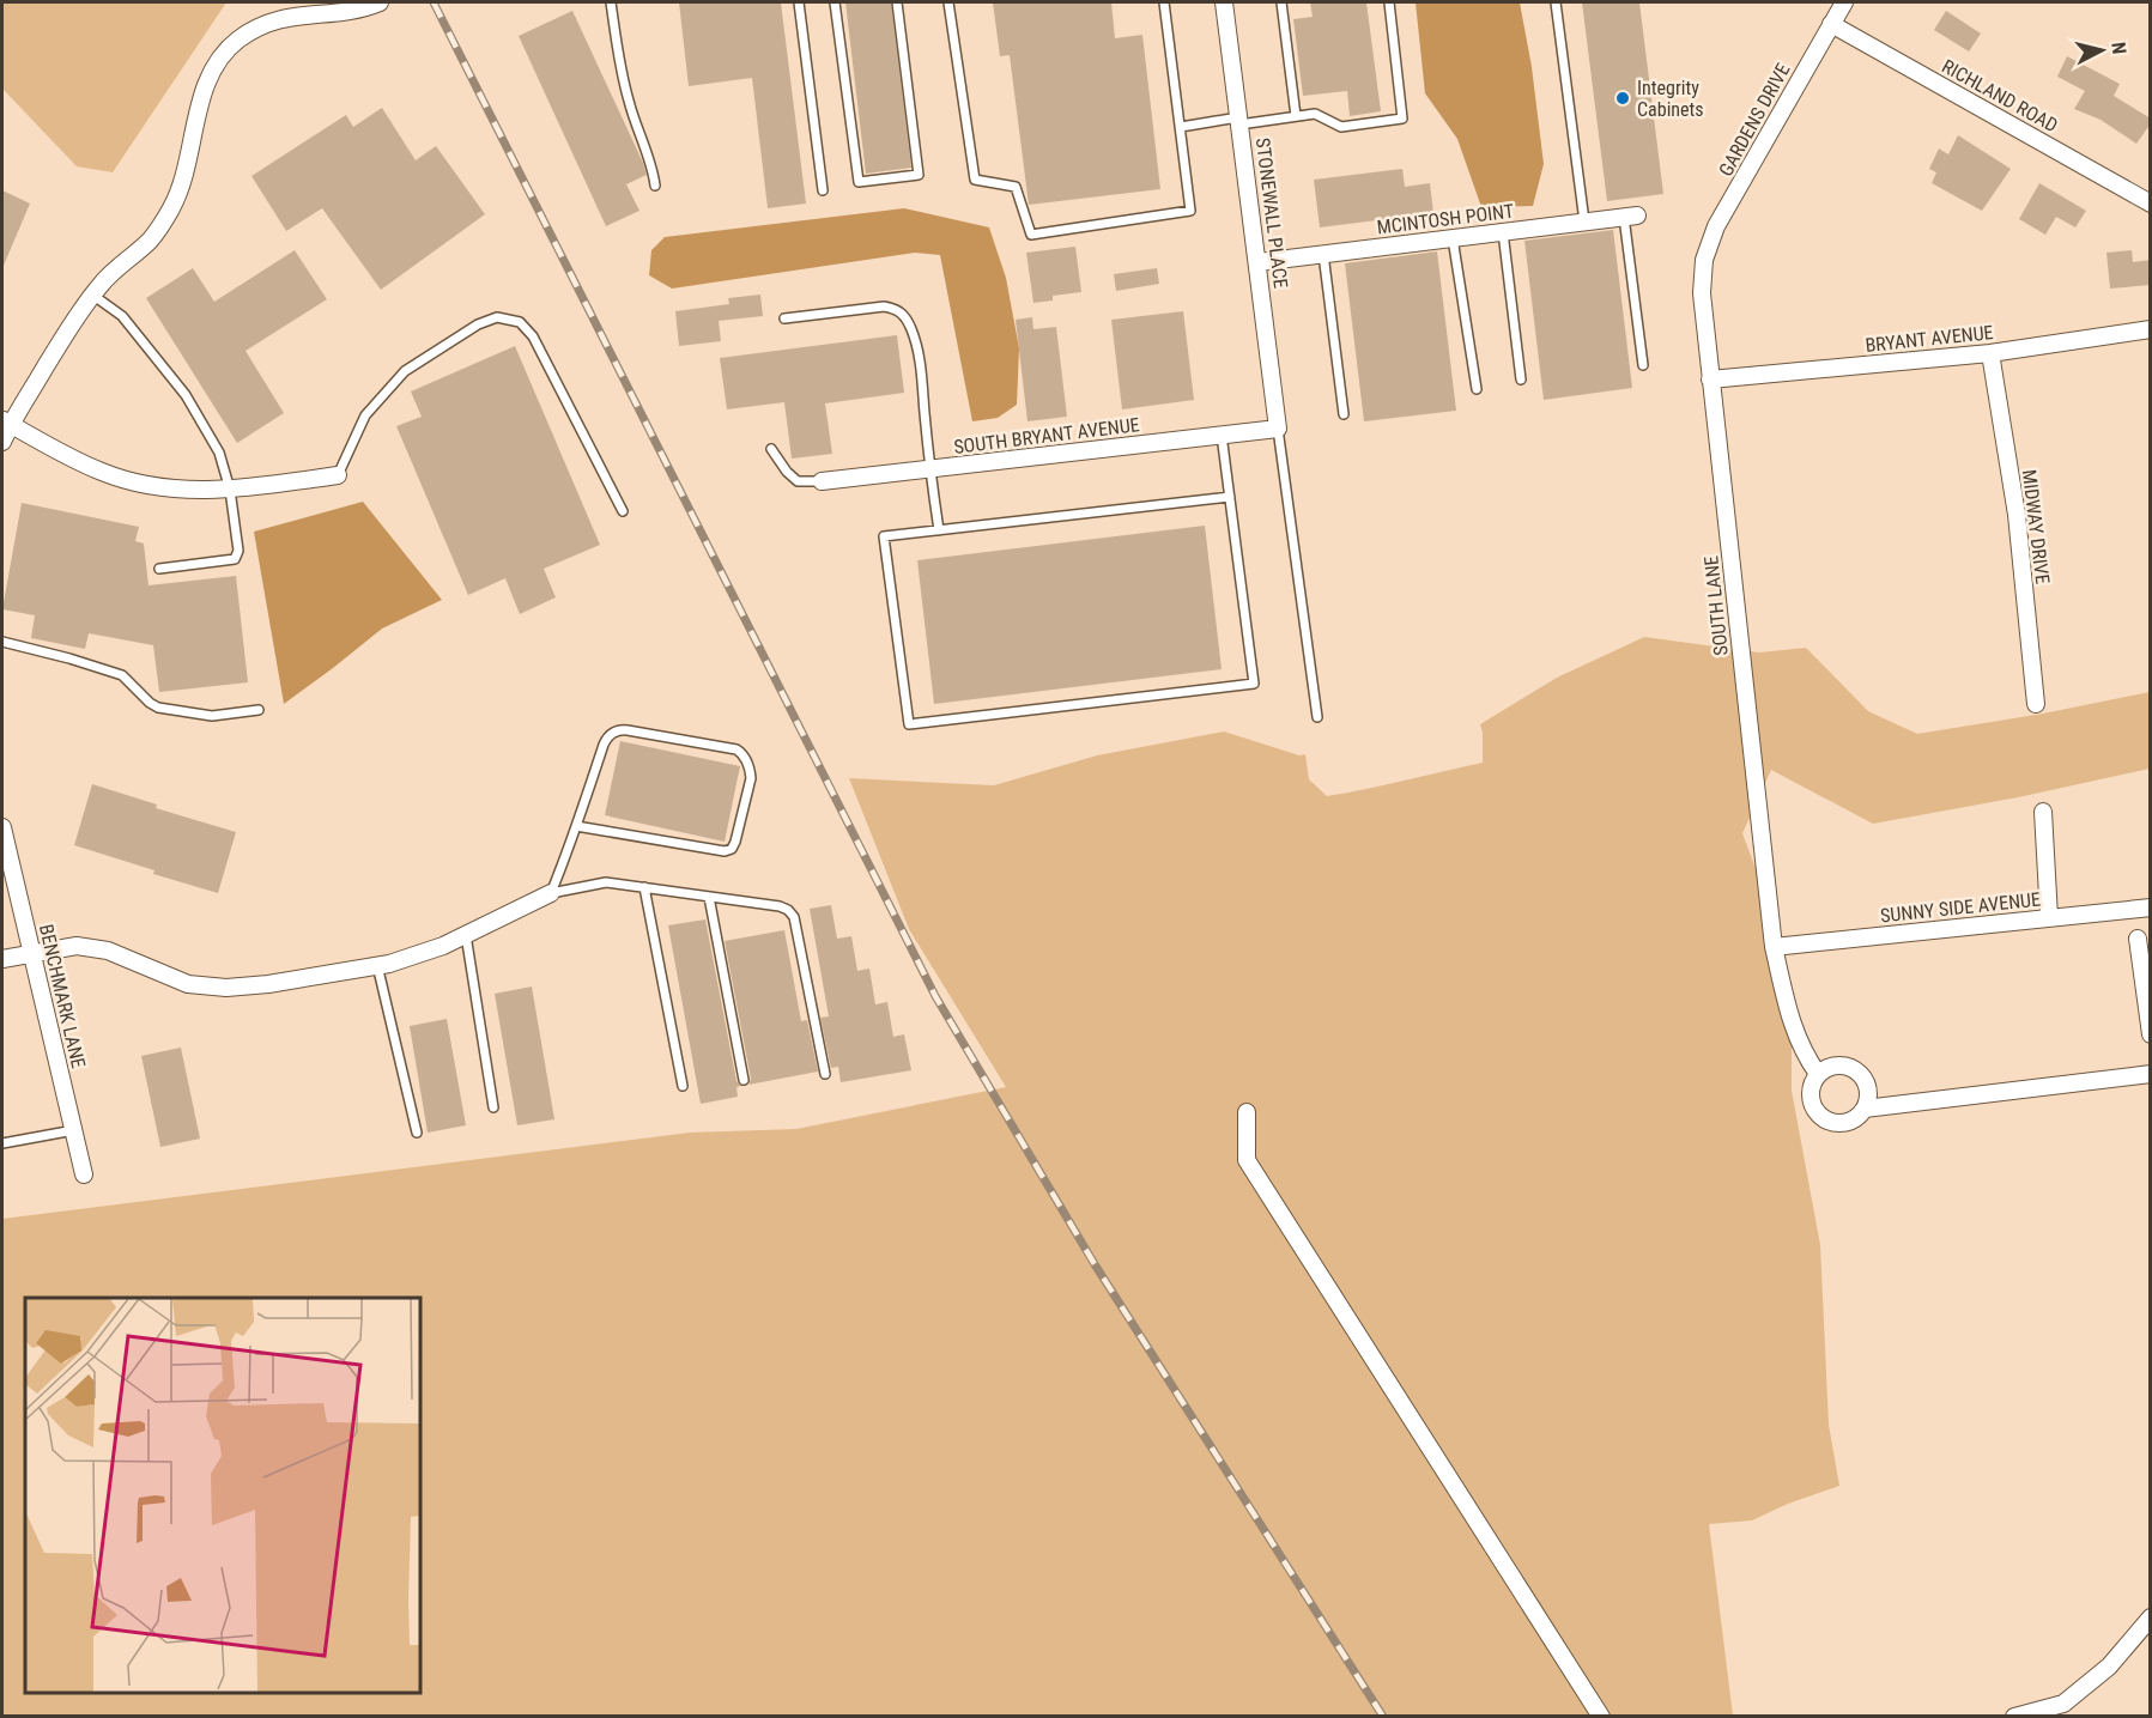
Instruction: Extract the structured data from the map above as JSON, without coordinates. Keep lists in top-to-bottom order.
{
  "streets": {
    "street": [
      "RICHLAND ROAD",
      "GARDENS DRIVE",
      "STONEWALL PLACE",
      "MCINTOSH POINT",
      "BRYANT AVENUE",
      "SOUTH BRYANT AVENUE",
      "MIDWAY DRIVE",
      "SOUTH LANE",
      "SUNNY SIDE AVENUE",
      "BENCHMARK LANE"
    ]
  },
  "crossings": [
    ["RICHLAND ROAD", "GARDENS DRIVE"],
    ["GARDENS DRIVE", "SOUTH LANE"],
    ["STONEWALL PLACE", "MCINTOSH POINT"],
    ["STONEWALL PLACE", "SOUTH BRYANT AVENUE"],
    ["BRYANT AVENUE", "MIDWAY DRIVE"],
    ["BRYANT AVENUE", "SOUTH LANE"],
    ["SOUTH LANE", "SUNNY SIDE AVENUE"]
  ],
  "places": ["Integrity Cabinets"],
  "north": "right"
}
